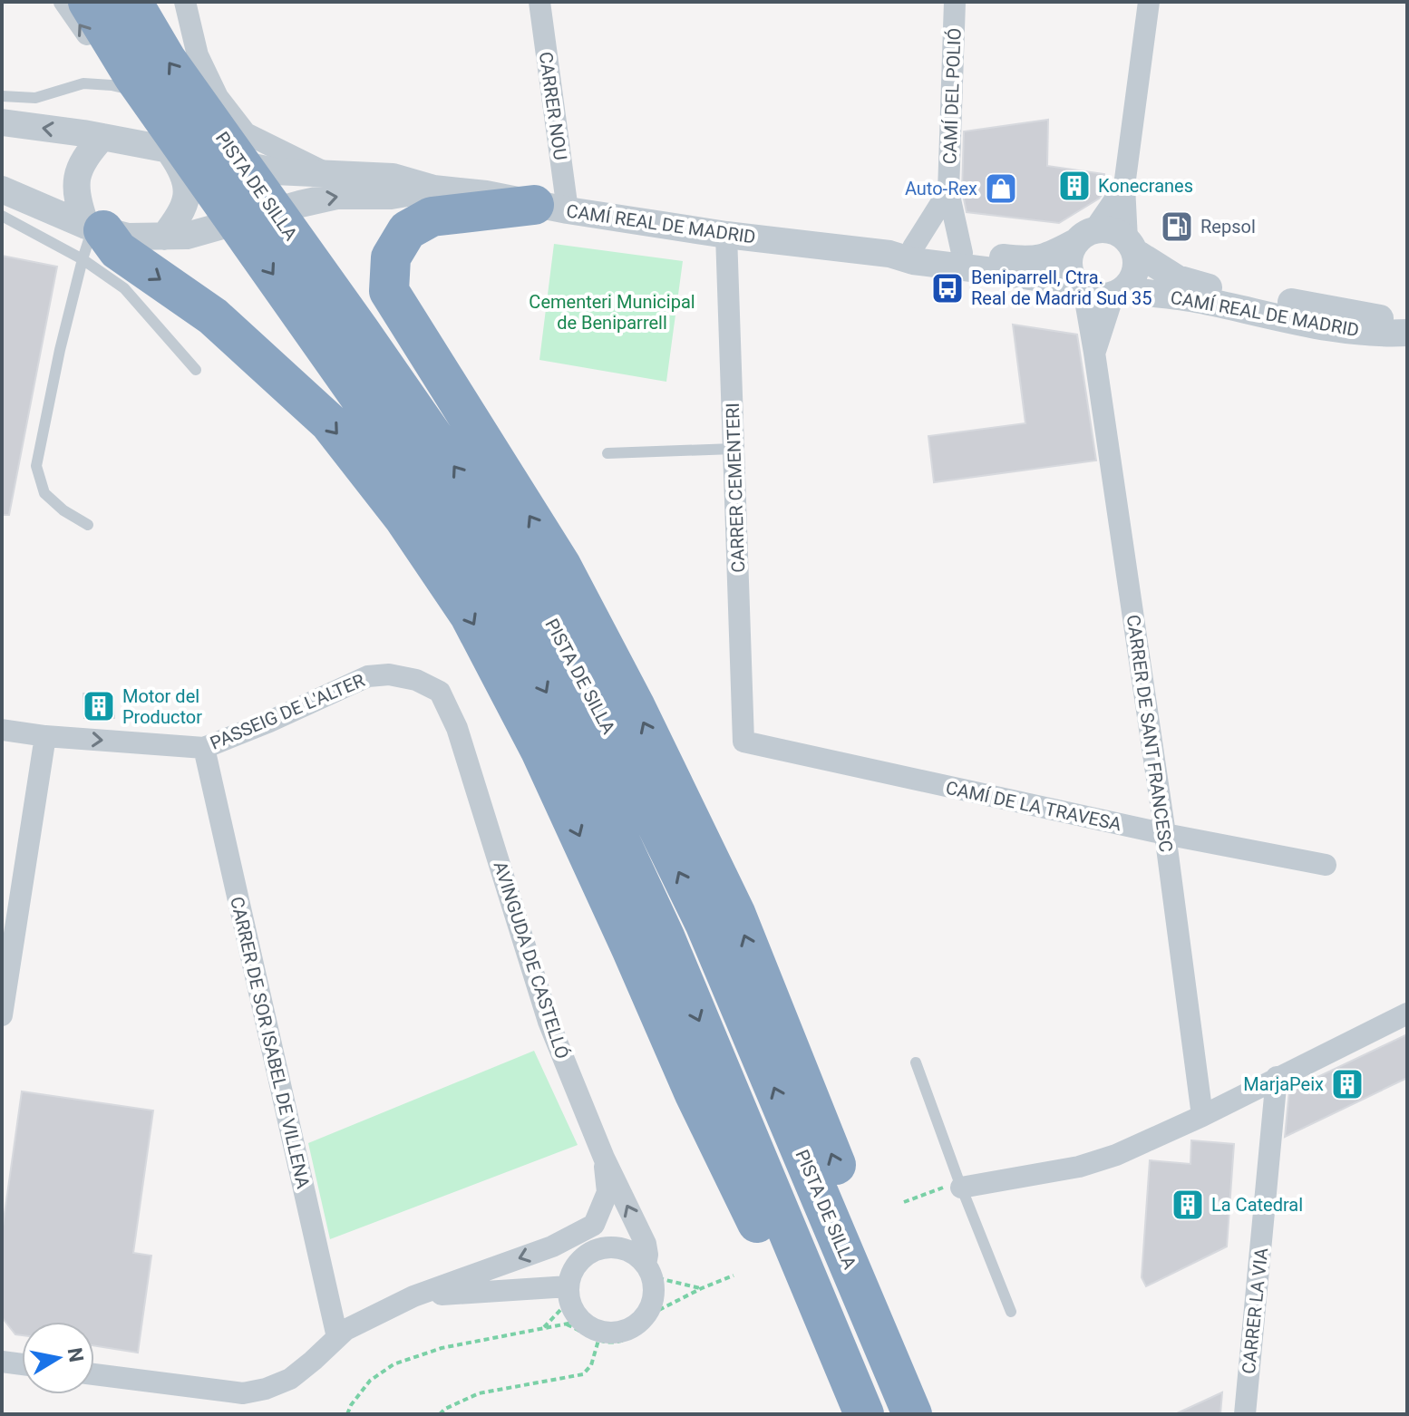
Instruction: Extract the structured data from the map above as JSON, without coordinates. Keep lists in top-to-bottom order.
{
  "streets": {
    "highway": ["PISTA DE SILLA"],
    "street": [
      "CAMÍ DEL POLIÓ",
      "CARRER NOU",
      "CAMÍ REAL DE MADRID",
      "CARRER CEMENTERI",
      "PASSEIG DE L'ALTER",
      "CARRER DE SANT FRANCESC",
      "CAMÍ DE LA TRAVESA",
      "AVINGUDA DE CASTELLÓ",
      "CARRER DE SOR ISABEL DE VILLENA",
      "CARRER LA VIA"
    ]
  },
  "crossings": [
    ["CAMÍ DEL POLIÓ", "CAMÍ REAL DE MADRID"],
    ["CARRER NOU", "CAMÍ REAL DE MADRID"],
    ["CAMÍ REAL DE MADRID", "CARRER CEMENTERI"],
    ["CAMÍ REAL DE MADRID", "CARRER DE SANT FRANCESC"],
    ["CARRER CEMENTERI", "CAMÍ DE LA TRAVESA"],
    ["PASSEIG DE L'ALTER", "AVINGUDA DE CASTELLÓ"],
    ["PASSEIG DE L'ALTER", "CARRER DE SOR ISABEL DE VILLENA"],
    ["CARRER DE SANT FRANCESC", "CAMÍ DE LA TRAVESA"]
  ],
  "parks": ["Cementeri Municipal de Beniparrell"],
  "places": {
    "building": [
      "Konecranes",
      "Motor del Productor",
      "MarjaPeix",
      "La Catedral"
    ],
    "shop": ["Auto-Rex"],
    "fuel station": ["Repsol"],
    "bus stop": ["Beniparrell, Ctra. Real de Madrid Sud 35"]
  },
  "north": "right"
}
